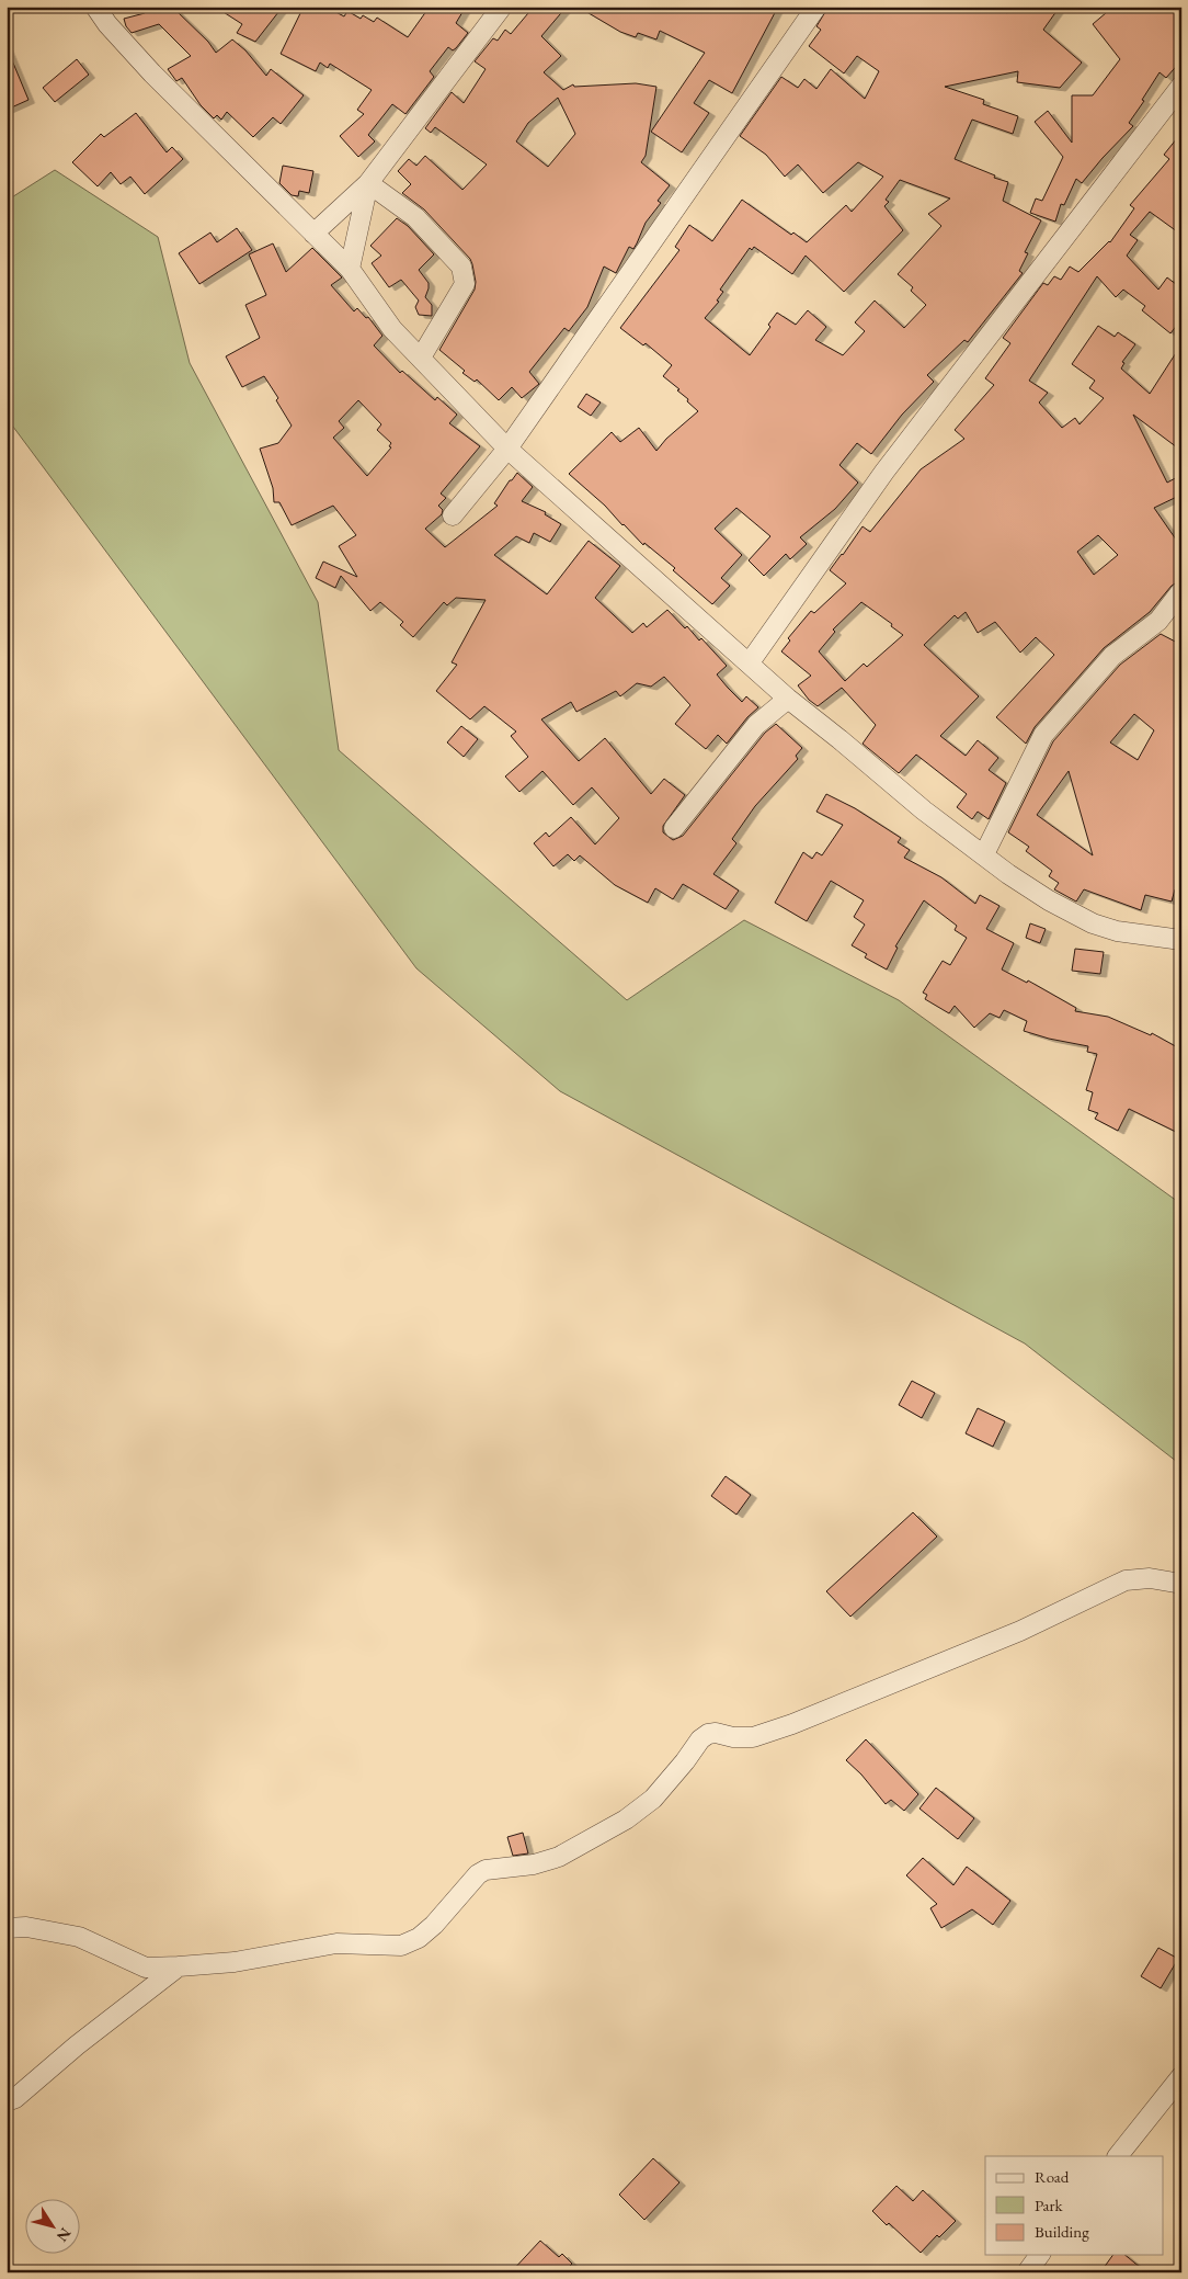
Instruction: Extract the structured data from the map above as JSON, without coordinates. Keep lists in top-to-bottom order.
{
  "legend": ["Road", "Park", "Building"],
  "north": "bottom right"
}
